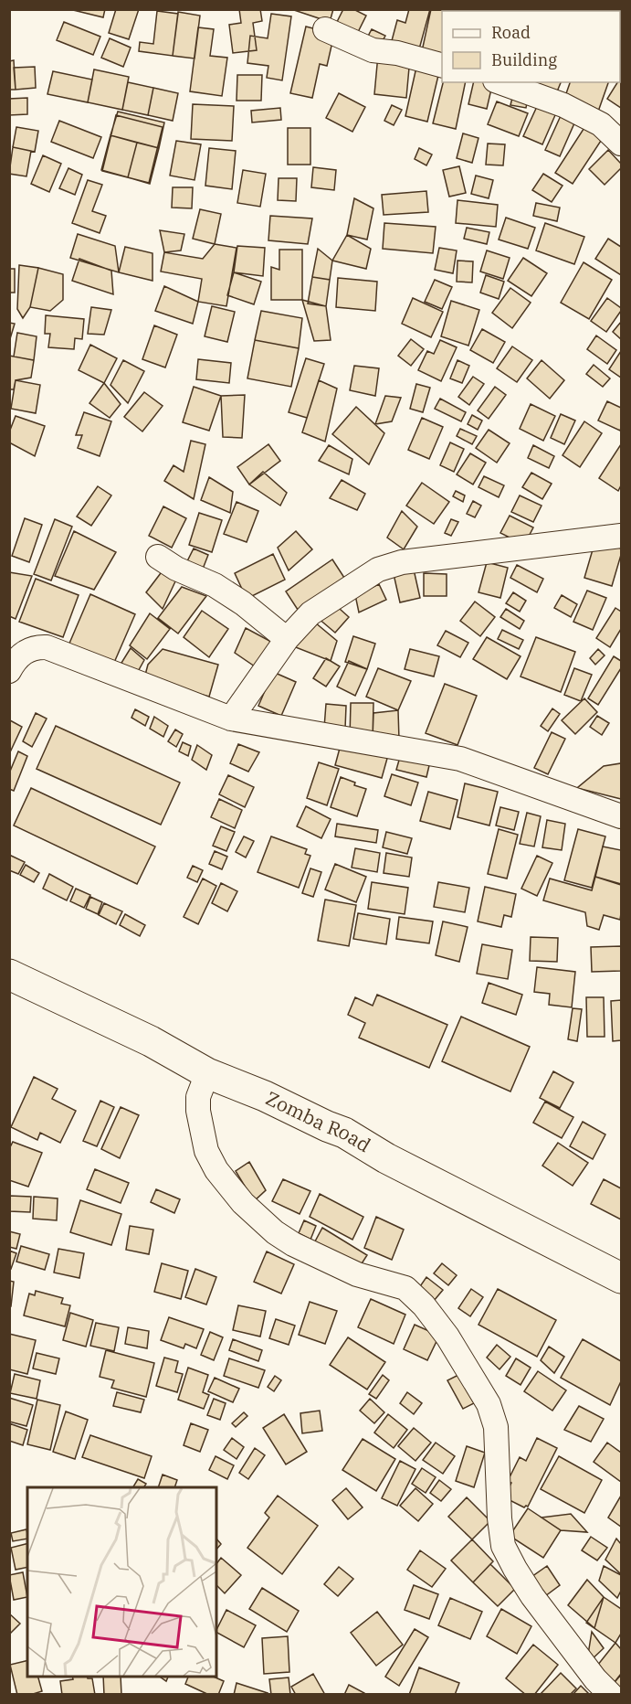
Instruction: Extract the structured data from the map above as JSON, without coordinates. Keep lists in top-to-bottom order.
{
  "streets": {
    "highway": ["Zomba Road"]
  },
  "legend": ["Road", "Building"]
}
